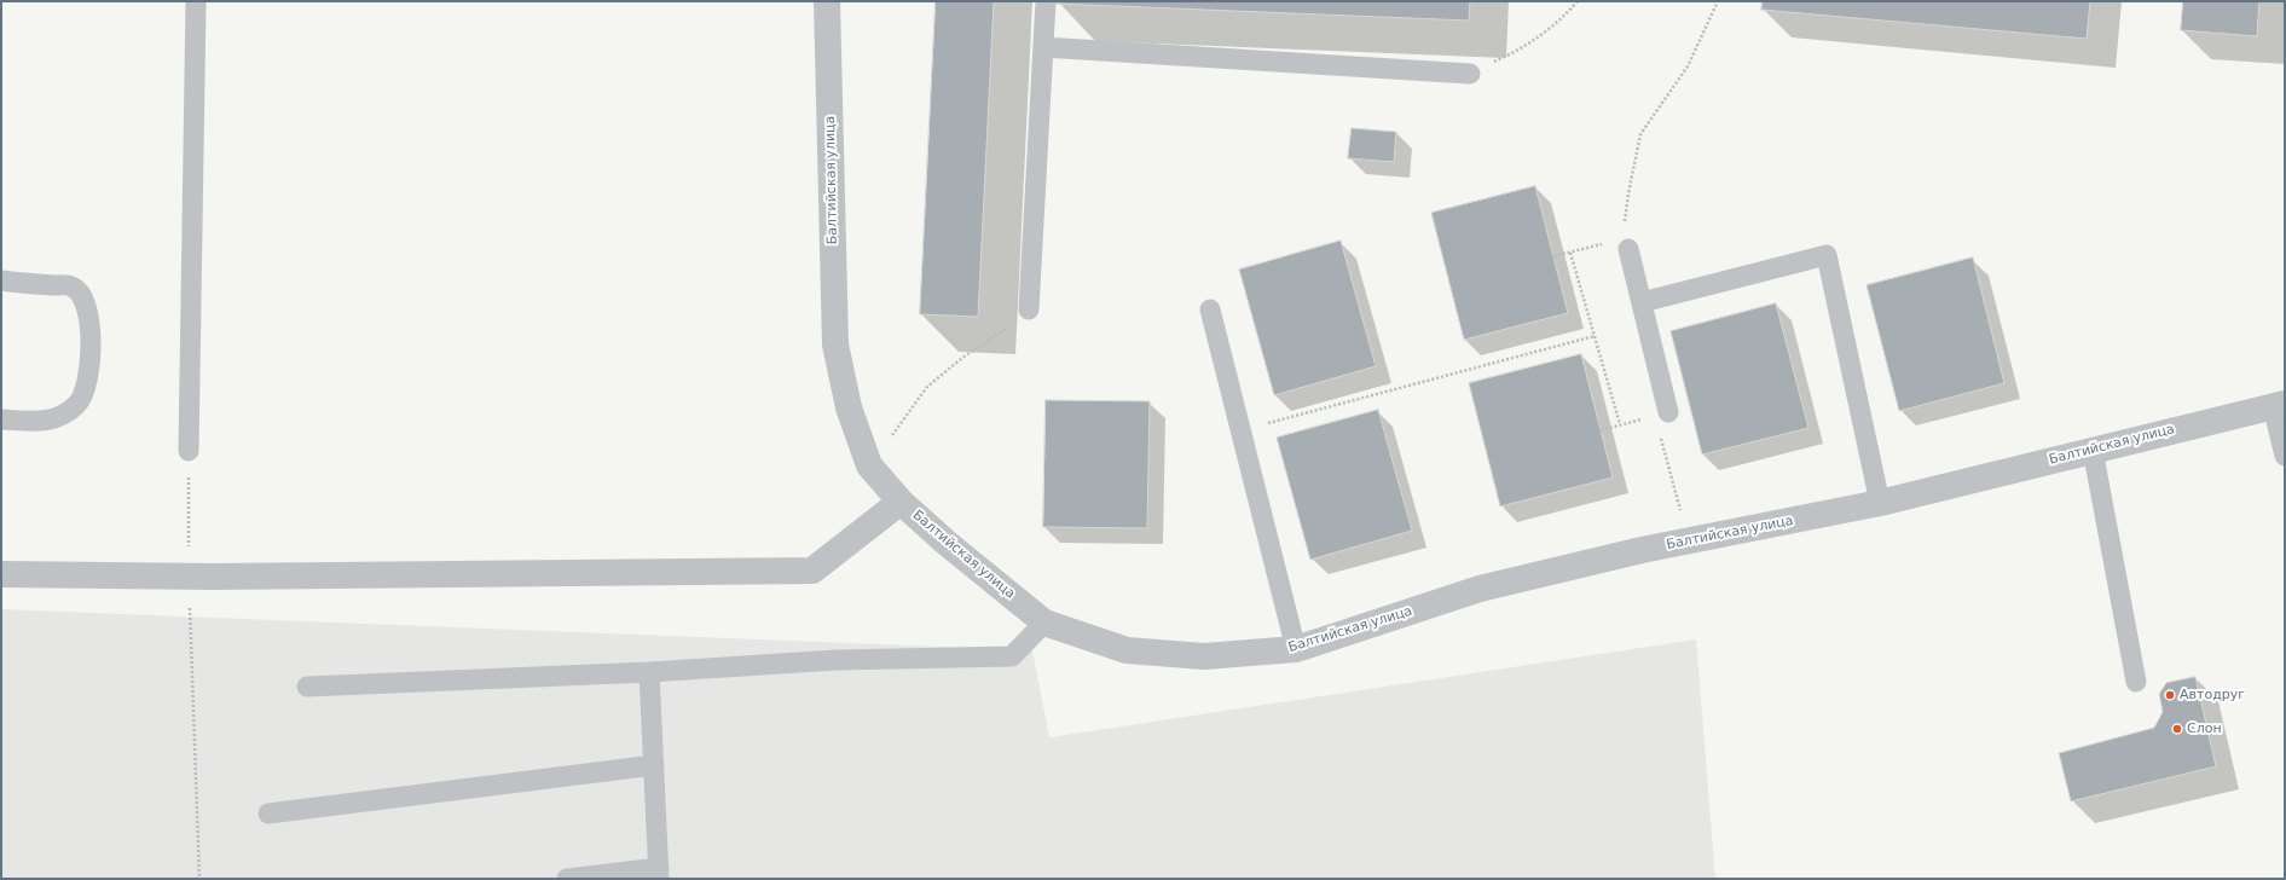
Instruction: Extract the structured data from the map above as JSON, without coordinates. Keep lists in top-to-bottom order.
{
  "streets": {
    "street": ["Балтийская улица"]
  },
  "places": ["Автодруг", "Слон"]
}
